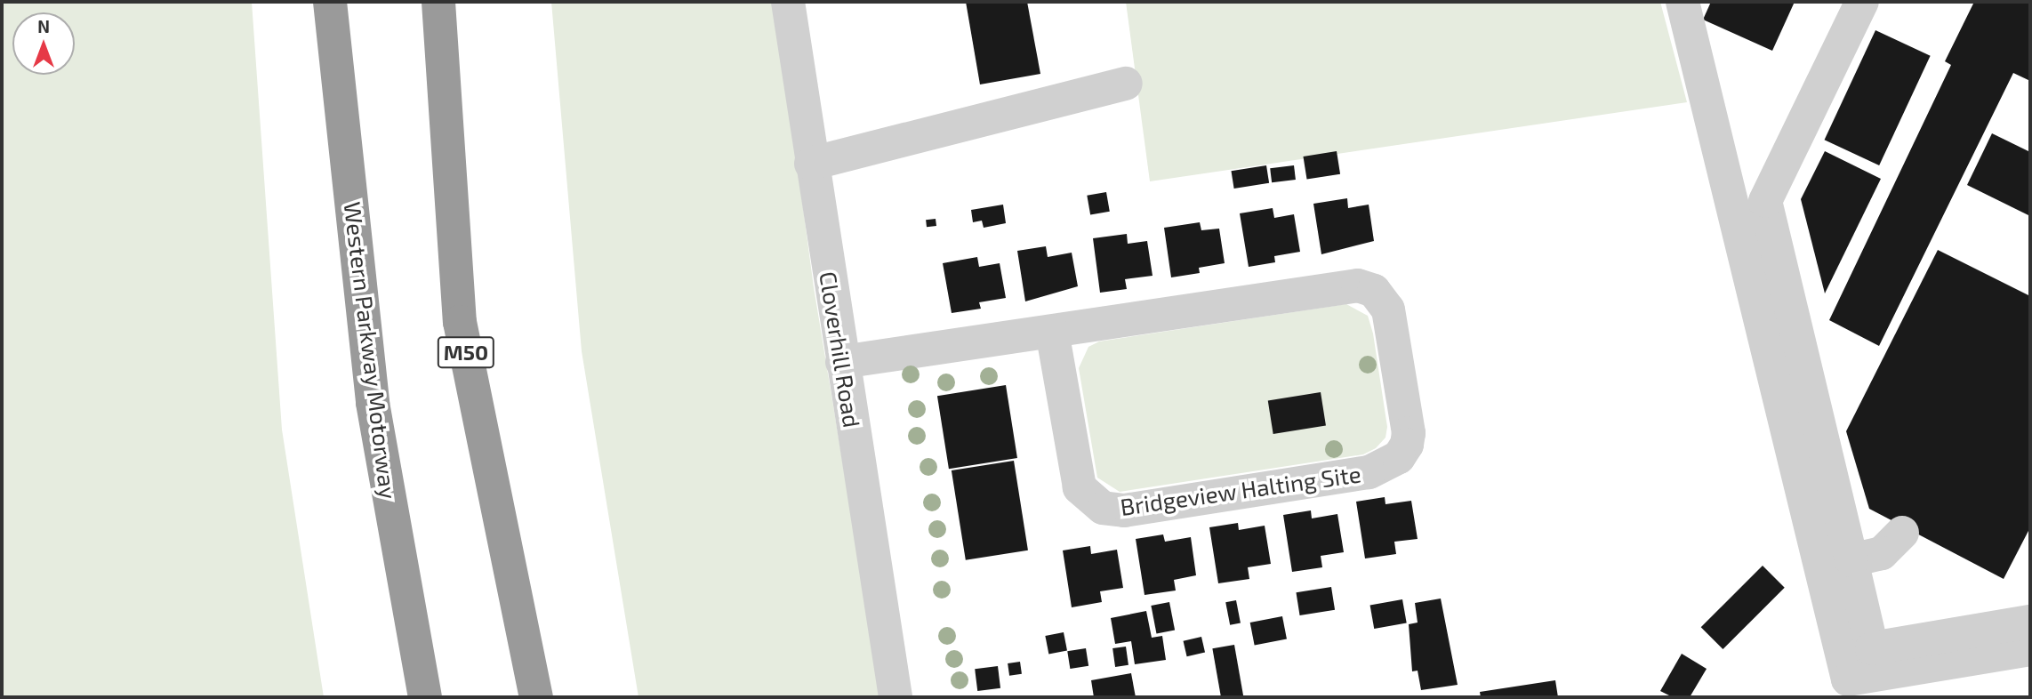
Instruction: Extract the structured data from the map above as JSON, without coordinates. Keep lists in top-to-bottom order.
{
  "streets": {
    "highway": ["Western Parkway Motorway", "M50"],
    "street": ["Cloverhill Road", "Bridgeview Halting Site"]
  },
  "crossings": [
    ["Cloverhill Road", "Bridgeview Halting Site"]
  ],
  "north": "top"
}
